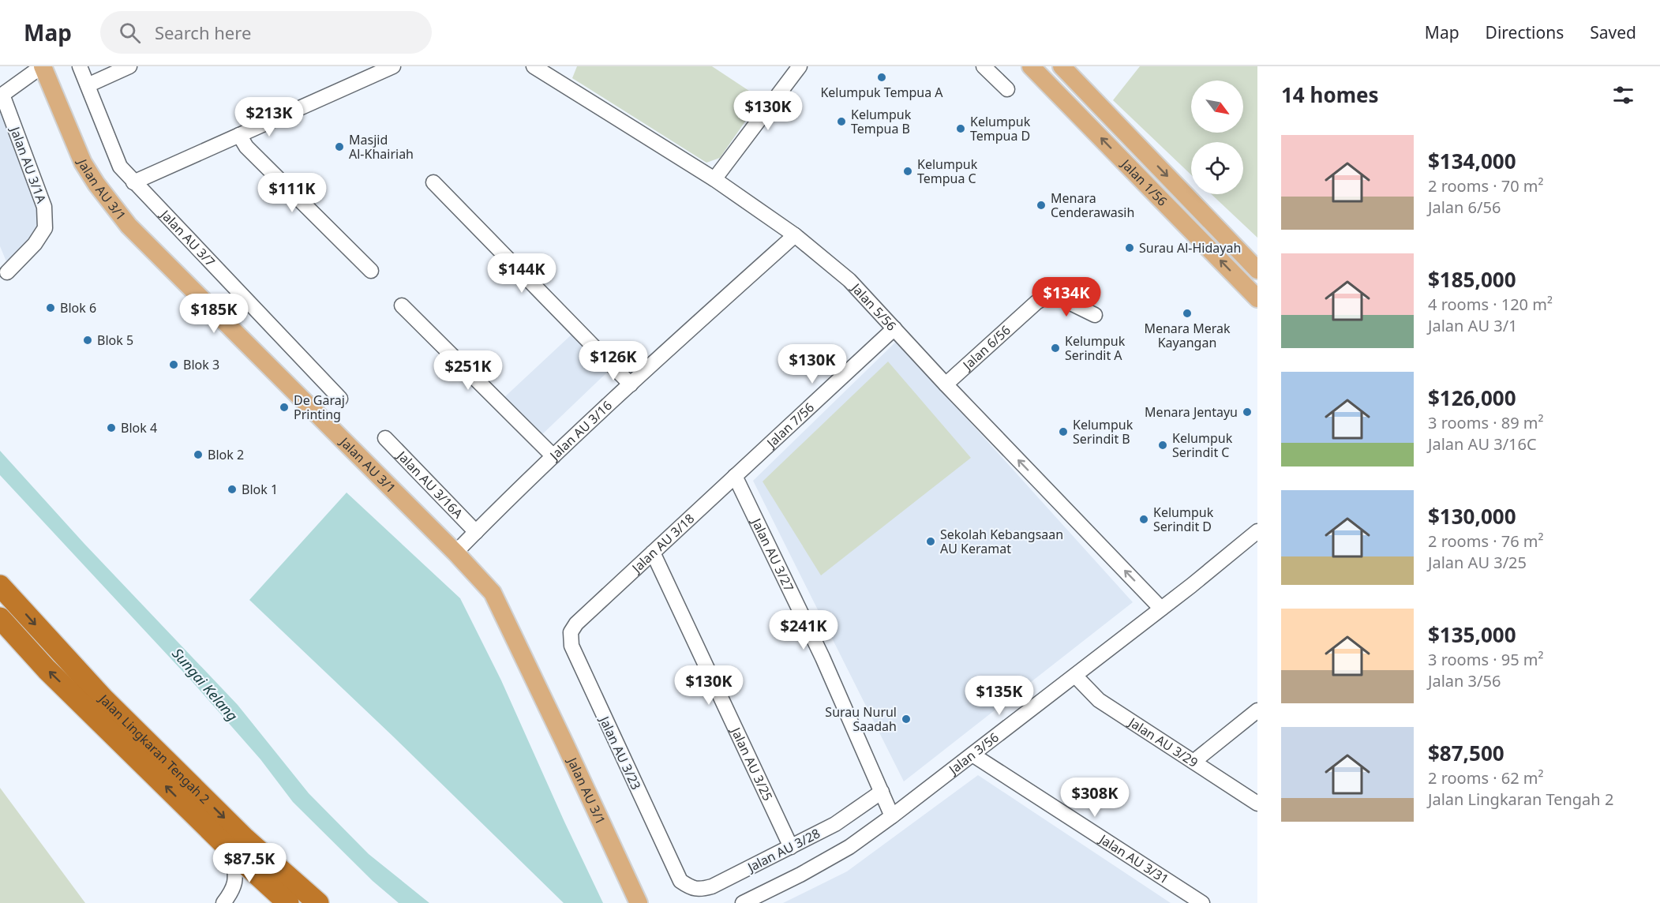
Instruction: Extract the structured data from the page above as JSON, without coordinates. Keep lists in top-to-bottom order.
{
  "streets": {
    "highway": ["Jalan Lingkaran Tengah 2"],
    "main road": ["Jalan 1/56", "Jalan AU 3/1"],
    "street": [
      "Jalan AU 3/1A",
      "Jalan AU 3/7",
      "Jalan 5/56",
      "Jalan 6/56",
      "Jalan 7/56",
      "Jalan AU 3/16",
      "Jalan AU 3/16A",
      "Jalan AU 3/18",
      "Jalan AU 3/27",
      "Jalan AU 3/29",
      "Jalan AU 3/23",
      "Jalan 3/56",
      "Jalan AU 3/25",
      "Jalan AU 3/28",
      "Jalan AU 3/31"
    ]
  },
  "crossings": [
    ["Jalan AU 3/1A", "Jalan AU 3/1"],
    ["Jalan AU 3/1", "Jalan AU 3/16"],
    ["Jalan 5/56", "Jalan 6/56"],
    ["Jalan 5/56", "Jalan 7/56"],
    ["Jalan 5/56", "Jalan AU 3/16"],
    ["Jalan 5/56", "Jalan 3/56"],
    ["Jalan 7/56", "Jalan AU 3/18"],
    ["Jalan AU 3/16", "Jalan AU 3/16A"],
    ["Jalan AU 3/18", "Jalan AU 3/27"],
    ["Jalan AU 3/18", "Jalan AU 3/23"],
    ["Jalan AU 3/18", "Jalan AU 3/25"],
    ["Jalan AU 3/27", "Jalan 3/56"],
    ["Jalan AU 3/27", "Jalan AU 3/28"],
    ["Jalan AU 3/29", "Jalan 3/56"],
    ["Jalan AU 3/23", "Jalan AU 3/28"],
    ["Jalan 3/56", "Jalan AU 3/31"],
    ["Jalan AU 3/25", "Jalan AU 3/28"]
  ],
  "one_way": ["Jalan 5/56"],
  "water": ["Sungai Kelang"],
  "places": [
    "Kelumpuk Tempua A",
    "Kelumpuk Tempua B",
    "Kelumpuk Tempua D",
    "Masjid Al-Khairiah",
    "Kelumpuk Tempua C",
    "Menara Cenderawasih",
    "Surau Al-Hidayah",
    "Blok 6",
    "Menara Merak Kayangan",
    "Blok 5",
    "Kelumpuk Serindit A",
    "Blok 3",
    "De Garaj Printing",
    "Menara Jentayu",
    "Blok 4",
    "Kelumpuk Serindit B",
    "Kelumpuk Serindit C",
    "Blok 2",
    "Blok 1",
    "Kelumpuk Serindit D",
    "Sekolah Kebangsaan AU Keramat",
    "Surau Nurul Saadah"
  ],
  "north": "bottom right",
  "page": {
    "header": "Map",
    "search": "Search here",
    "nav": ["Map", "Directions", "Saved"],
    "heading": "14 homes",
    "price": [
      "$130K",
      "$213K",
      "$111K",
      "$144K",
      "$134K",
      "$185K",
      "$126K",
      "$130K",
      "$251K",
      "$241K",
      "$130K",
      "$135K",
      "$308K",
      "$87.5K"
    ],
    "list": [
      {
        "name": "$134,000",
        "note": "2 rooms · 70 m² · Jalan 6/56"
      },
      {
        "name": "$185,000",
        "note": "4 rooms · 120 m² · Jalan AU 3/1"
      },
      {
        "name": "$126,000",
        "note": "3 rooms · 89 m² · Jalan AU 3/16C"
      },
      {
        "name": "$130,000",
        "note": "2 rooms · 76 m² · Jalan AU 3/25"
      },
      {
        "name": "$135,000",
        "note": "3 rooms · 95 m² · Jalan 3/56"
      },
      {
        "name": "$87,500",
        "note": "2 rooms · 62 m² · Jalan Lingkaran Tengah 2"
      }
    ]
  }
}
